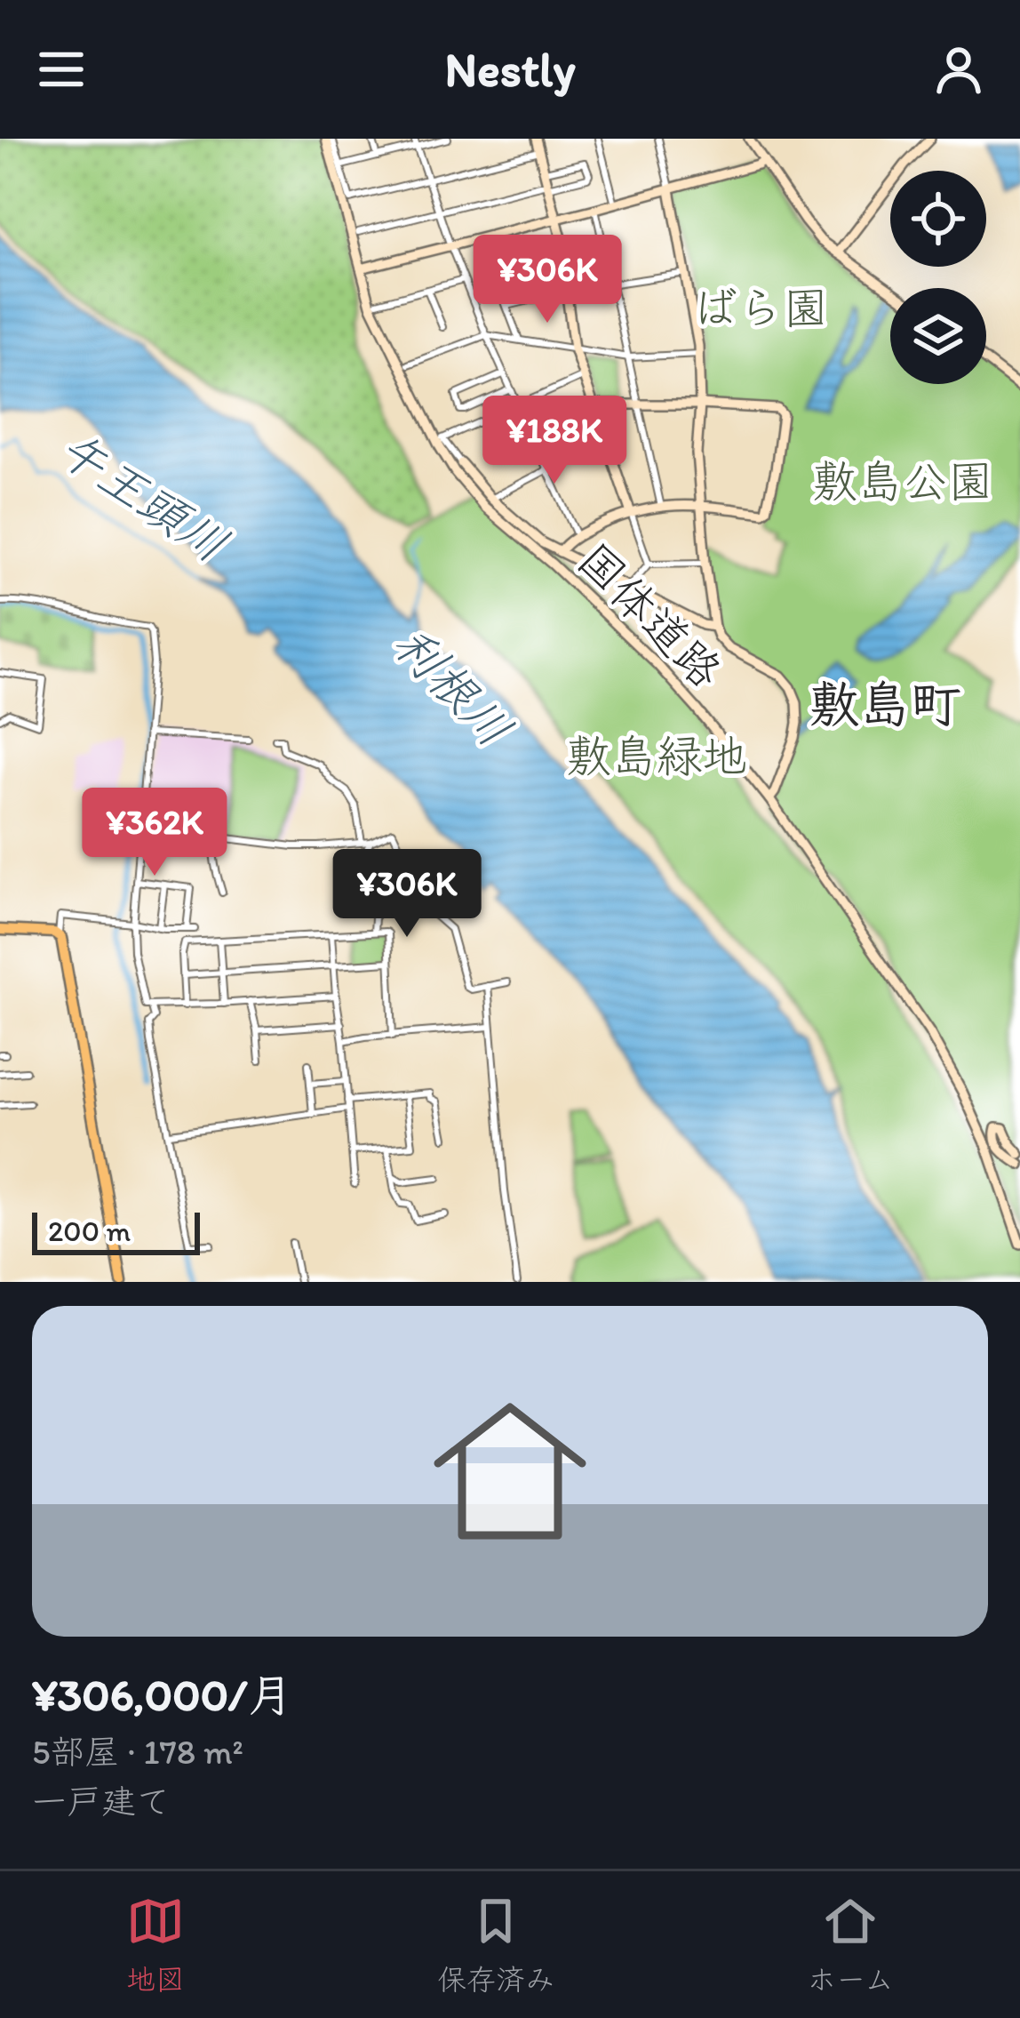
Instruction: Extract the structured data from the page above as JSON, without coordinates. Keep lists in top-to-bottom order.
{
  "streets": {
    "street": ["国体道路"]
  },
  "districts": ["敷島町"],
  "water": ["午王頭川", "利根川"],
  "parks": ["ばら園", "敷島公園", "敷島緑地"],
  "scale_bar": "200 m",
  "page": {
    "header": "Nestly",
    "price": [
      "¥306K",
      "¥188K",
      "¥362K",
      "¥306K"
    ],
    "scale": "200 m",
    "list": [
      {
        "name": "¥306,000/月",
        "note": "5部屋 · 178 m² · 一戸建て"
      }
    ],
    "tabs": ["地図", "保存済み", "ホーム"]
  }
}
